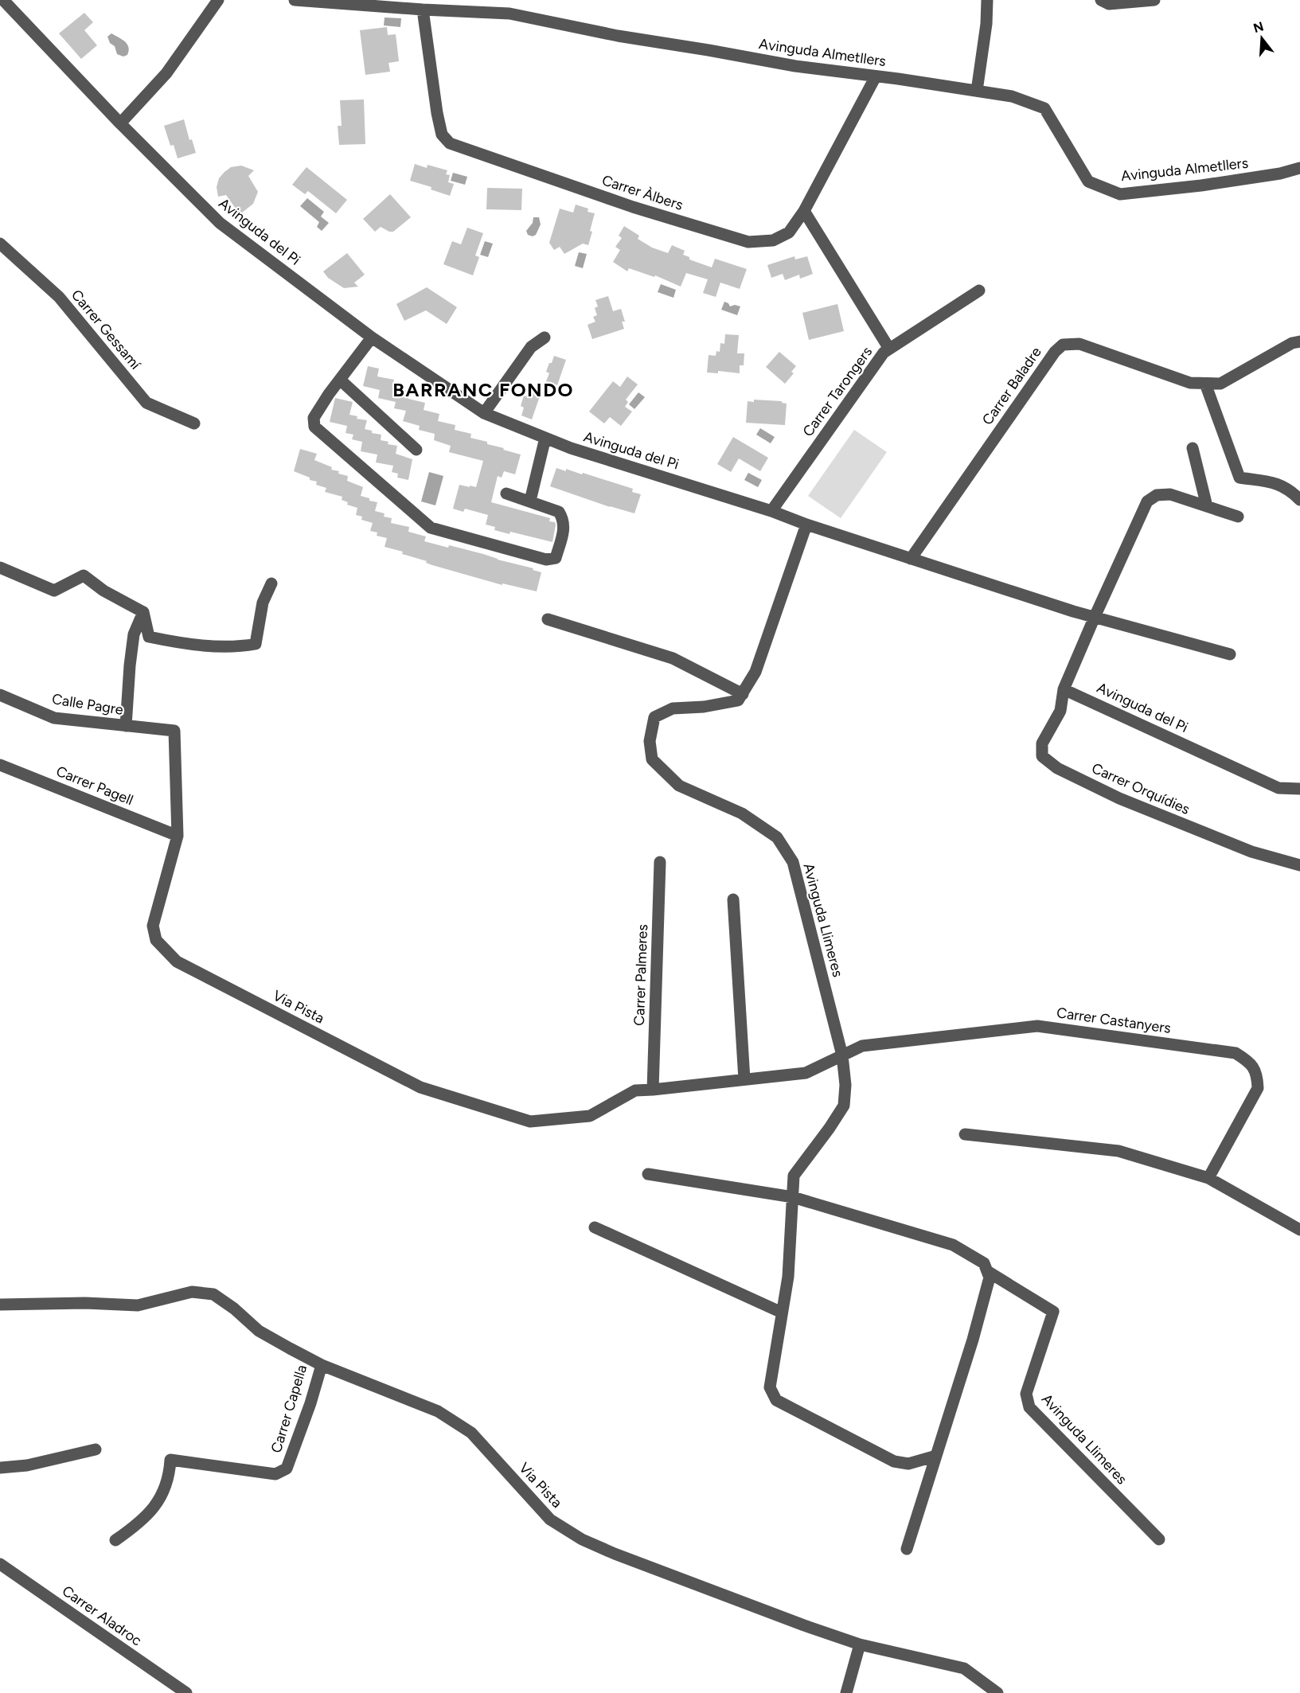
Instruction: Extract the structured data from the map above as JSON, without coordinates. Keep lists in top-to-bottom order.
{
  "streets": {
    "street": [
      "Avinguda Almetllers",
      "Carrer Àlbers",
      "Avinguda del Pi",
      "Carrer Gessamí",
      "Carrer Baladre",
      "Carrer Tarongers",
      "Calle Pagre",
      "Carrer Pagell",
      "Carrer Orquídies",
      "Avinguda Llimeres",
      "Carrer Palmeres",
      "Via Pista",
      "Carrer Castanyers",
      "Carrer Capella",
      "Carrer Aladroc"
    ]
  },
  "crossings": [
    ["Avinguda Almetllers", "Carrer Àlbers"],
    ["Avinguda del Pi", "Carrer Tarongers"],
    ["Avinguda del Pi", "Carrer Orquídies"],
    ["Calle Pagre", "Via Pista"],
    ["Carrer Pagell", "Via Pista"],
    ["Avinguda Llimeres", "Carrer Castanyers"],
    ["Carrer Palmeres", "Via Pista"],
    ["Via Pista", "Carrer Capella"]
  ],
  "districts": ["BARRANC FONDO"],
  "north": "top"
}
